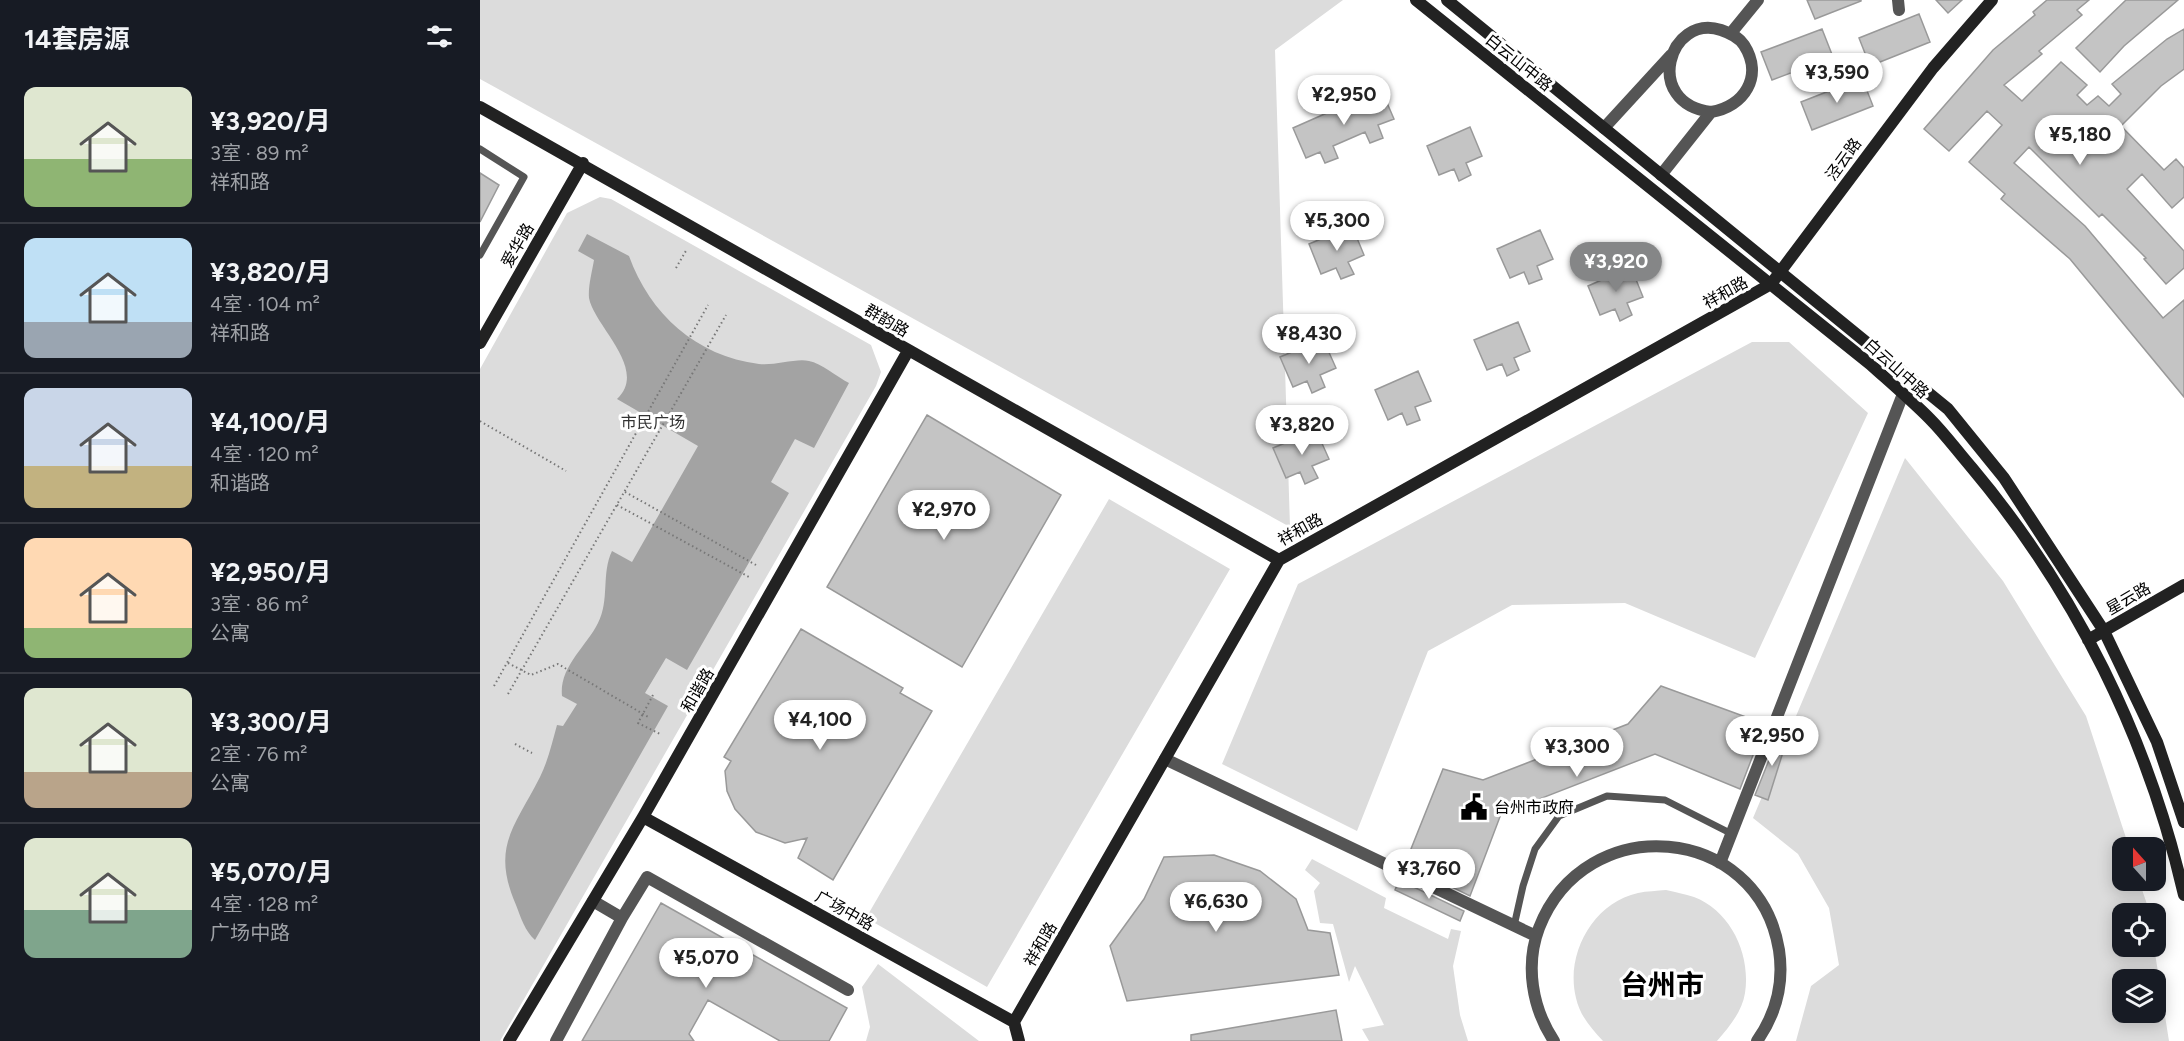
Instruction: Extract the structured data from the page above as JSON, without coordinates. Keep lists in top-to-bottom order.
{
  "streets": {
    "street": [
      "白云山中路",
      "泾云路",
      "爱华路",
      "祥和路",
      "群韵路",
      "星云路",
      "和谐路",
      "广场中路"
    ]
  },
  "crossings": [
    ["白云山中路", "泾云路"],
    ["白云山中路", "祥和路"],
    ["白云山中路", "星云路"],
    ["泾云路", "祥和路"],
    ["爱华路", "群韵路"],
    ["祥和路", "群韵路"],
    ["祥和路", "广场中路"],
    ["群韵路", "和谐路"],
    ["和谐路", "广场中路"]
  ],
  "districts": ["台州市"],
  "parks": ["市民广场"],
  "places": {
    "public building": ["台州市政府"]
  },
  "north": "top",
  "page": {
    "heading": "14套房源",
    "price": [
      "¥3,590",
      "¥2,950",
      "¥5,180",
      "¥5,300",
      "¥3,920",
      "¥8,430",
      "¥3,820",
      "¥2,970",
      "¥4,100",
      "¥2,950",
      "¥3,300",
      "¥3,760",
      "¥6,630",
      "¥5,070"
    ],
    "list": [
      {
        "name": "¥3,920/月",
        "note": "3室 · 89 m² · 祥和路"
      },
      {
        "name": "¥3,820/月",
        "note": "4室 · 104 m² · 祥和路"
      },
      {
        "name": "¥4,100/月",
        "note": "4室 · 120 m² · 和谐路"
      },
      {
        "name": "¥2,950/月",
        "note": "3室 · 86 m² · 公寓"
      },
      {
        "name": "¥3,300/月",
        "note": "2室 · 76 m² · 公寓"
      },
      {
        "name": "¥5,070/月",
        "note": "4室 · 128 m² · 广场中路"
      }
    ]
  }
}
